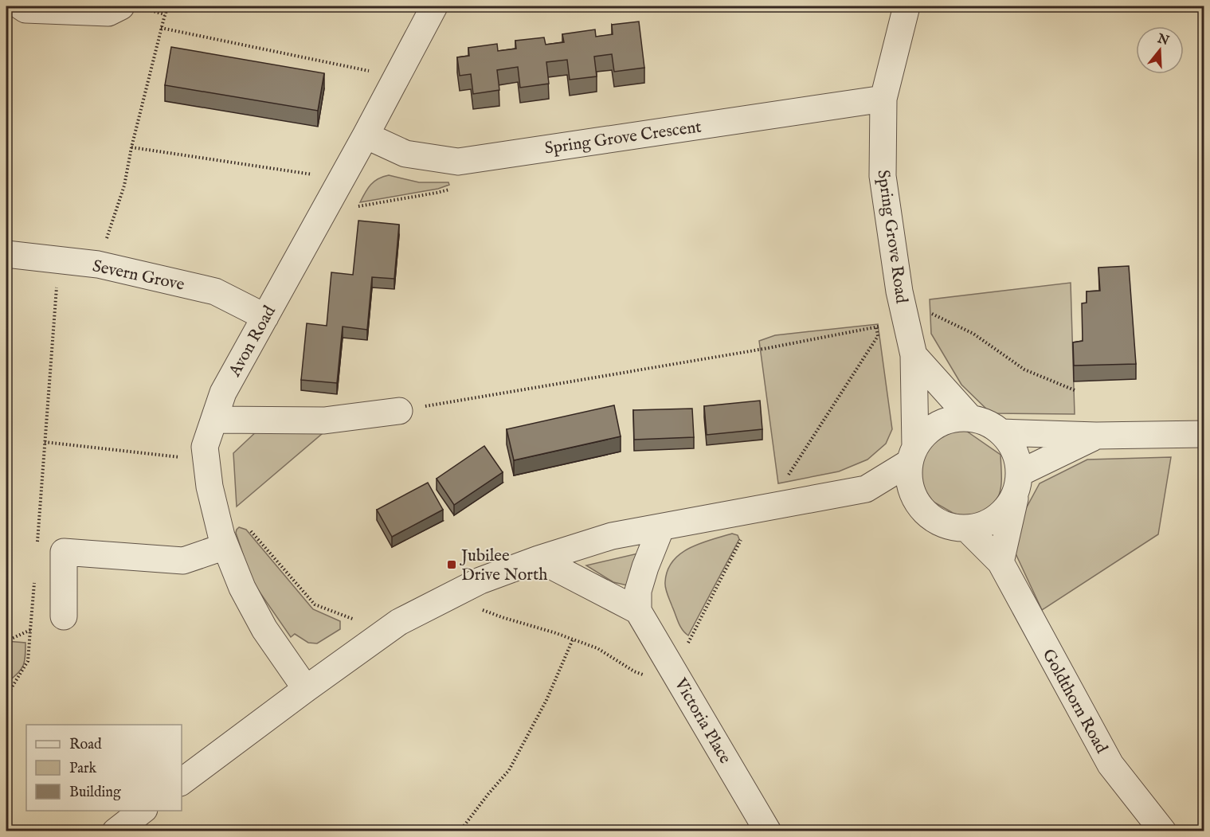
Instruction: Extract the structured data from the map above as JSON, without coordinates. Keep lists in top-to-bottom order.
{
  "streets": {
    "street": [
      "Spring Grove Crescent",
      "Spring Grove Road",
      "Severn Grove",
      "Avon Road",
      "Goldthorn Road",
      "Victoria Place"
    ]
  },
  "crossings": [
    ["Spring Grove Crescent", "Spring Grove Road"],
    ["Spring Grove Crescent", "Avon Road"],
    ["Spring Grove Road", "Goldthorn Road"],
    ["Severn Grove", "Avon Road"]
  ],
  "places": {
    "transit": ["Jubilee Drive North"]
  },
  "legend": ["Road", "Park", "Building"],
  "north": "top"
}
